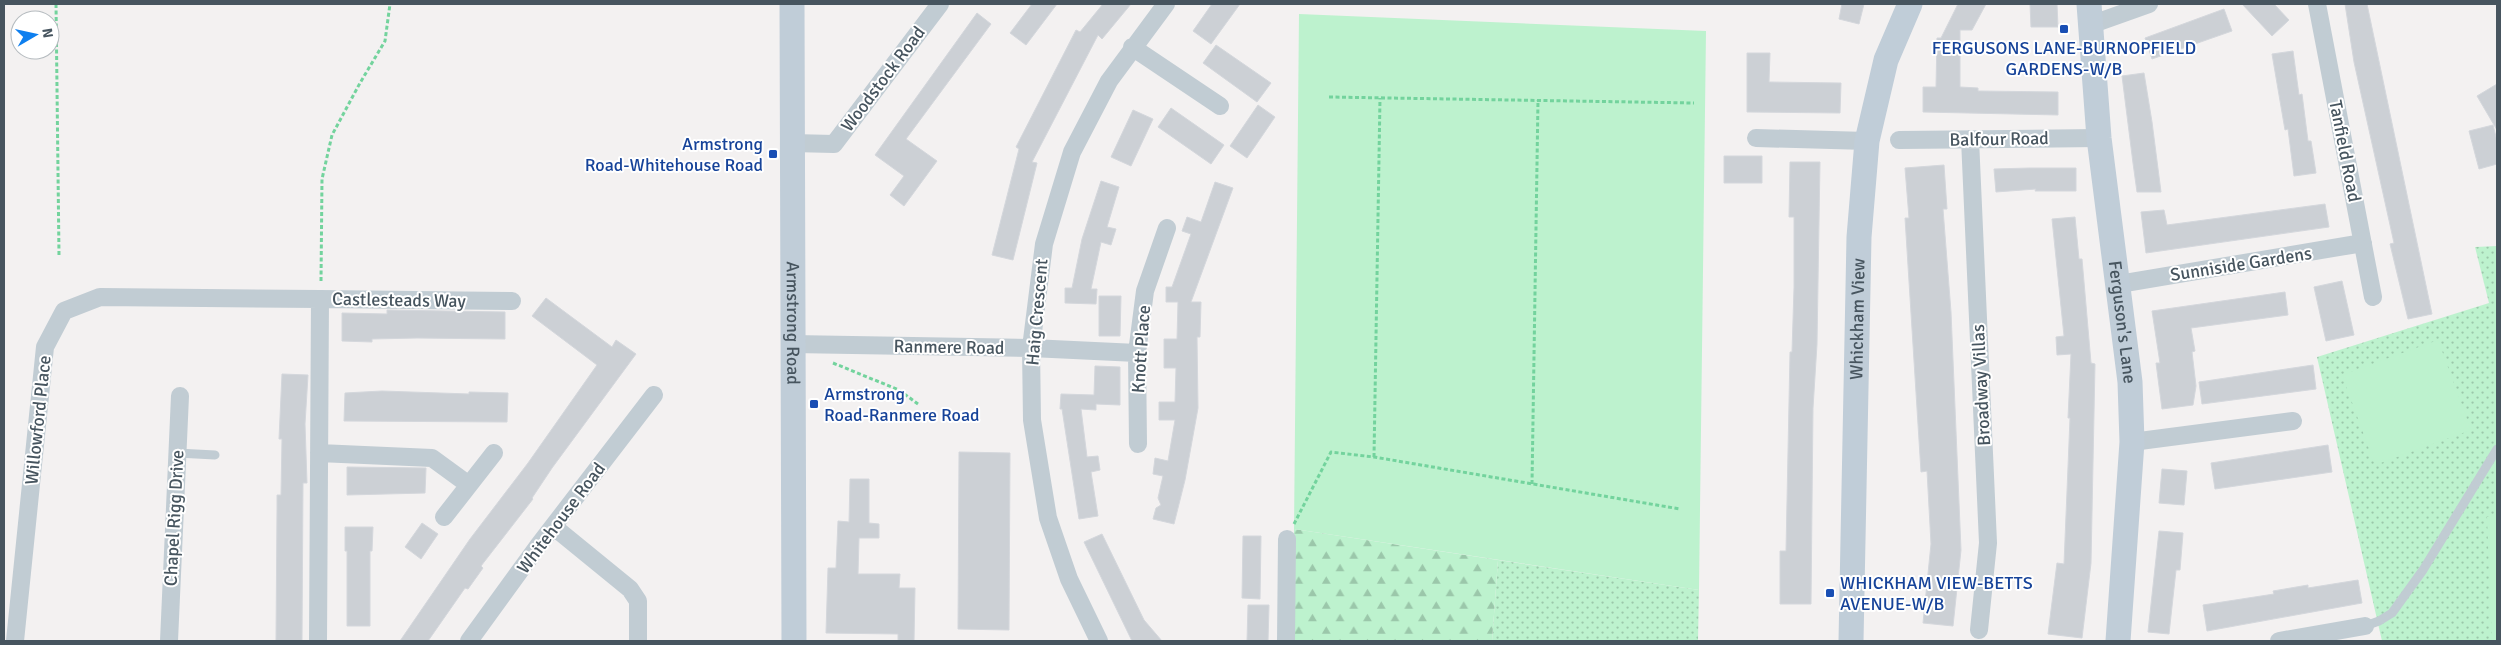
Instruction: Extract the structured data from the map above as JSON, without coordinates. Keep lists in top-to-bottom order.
{
  "streets": {
    "street": [
      "Woodstock Road",
      "Balfour Road",
      "Tanfield Road",
      "Sunniside Gardens",
      "Castlesteads Way",
      "Haig Crescent",
      "Whickham View",
      "Ferguson's Lane",
      "Armstrong Road",
      "Ranmere Road",
      "Knott Place",
      "Broadway Villas",
      "Willowford Place",
      "Chapel Rigg Drive",
      "Whitehouse Road"
    ]
  },
  "crossings": [
    ["Woodstock Road", "Armstrong Road"],
    ["Balfour Road", "Ferguson's Lane"],
    ["Balfour Road", "Broadway Villas"],
    ["Tanfield Road", "Sunniside Gardens"],
    ["Sunniside Gardens", "Ferguson's Lane"],
    ["Castlesteads Way", "Willowford Place"],
    ["Haig Crescent", "Ranmere Road"],
    ["Armstrong Road", "Ranmere Road"],
    ["Ranmere Road", "Knott Place"]
  ],
  "places": {
    "transit": [
      "FERGUSONS LANE-BURNOPFIELD GARDENS-W/B",
      "Armstrong Road-Whitehouse Road",
      "Armstrong Road-Ranmere Road",
      "WHICKHAM VIEW-BETTS AVENUE-W/B"
    ]
  },
  "north": "right"
}
